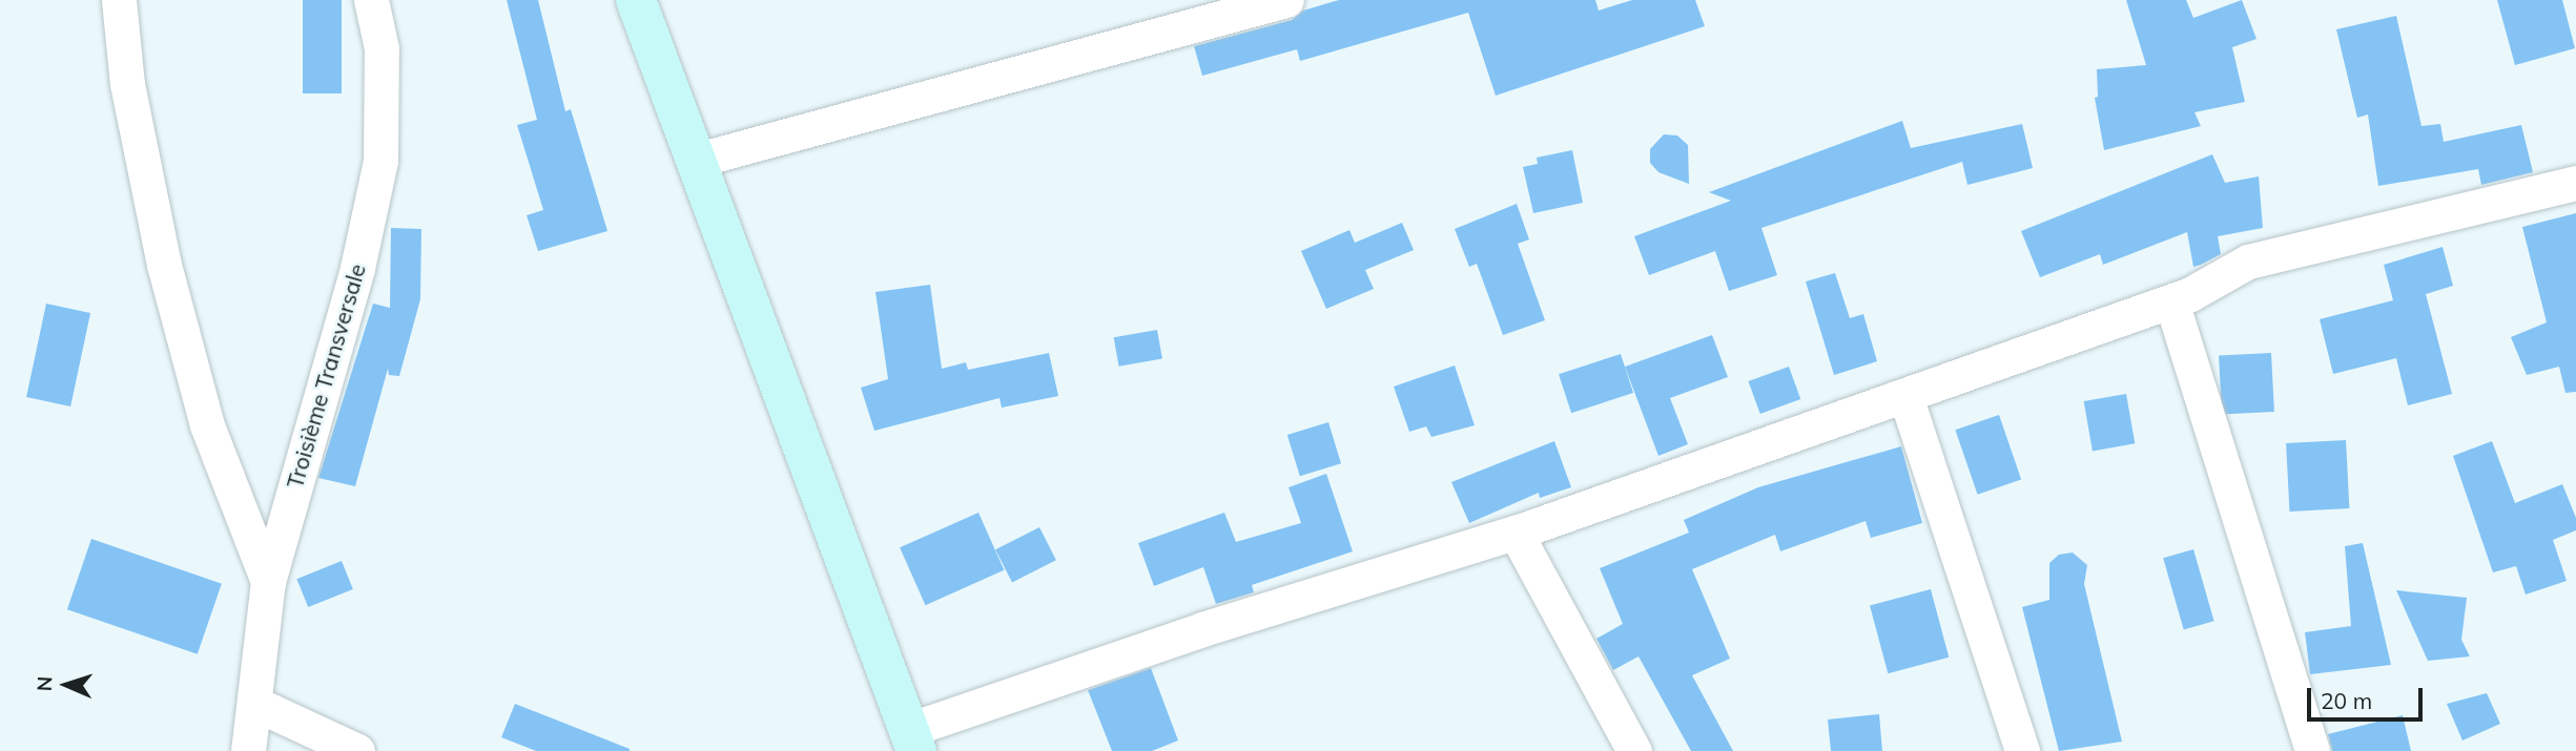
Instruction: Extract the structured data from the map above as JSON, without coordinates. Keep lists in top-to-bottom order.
{
  "streets": {
    "street": ["Troisième Transversale"]
  },
  "scale_bar": "20 m",
  "north": "left"
}
